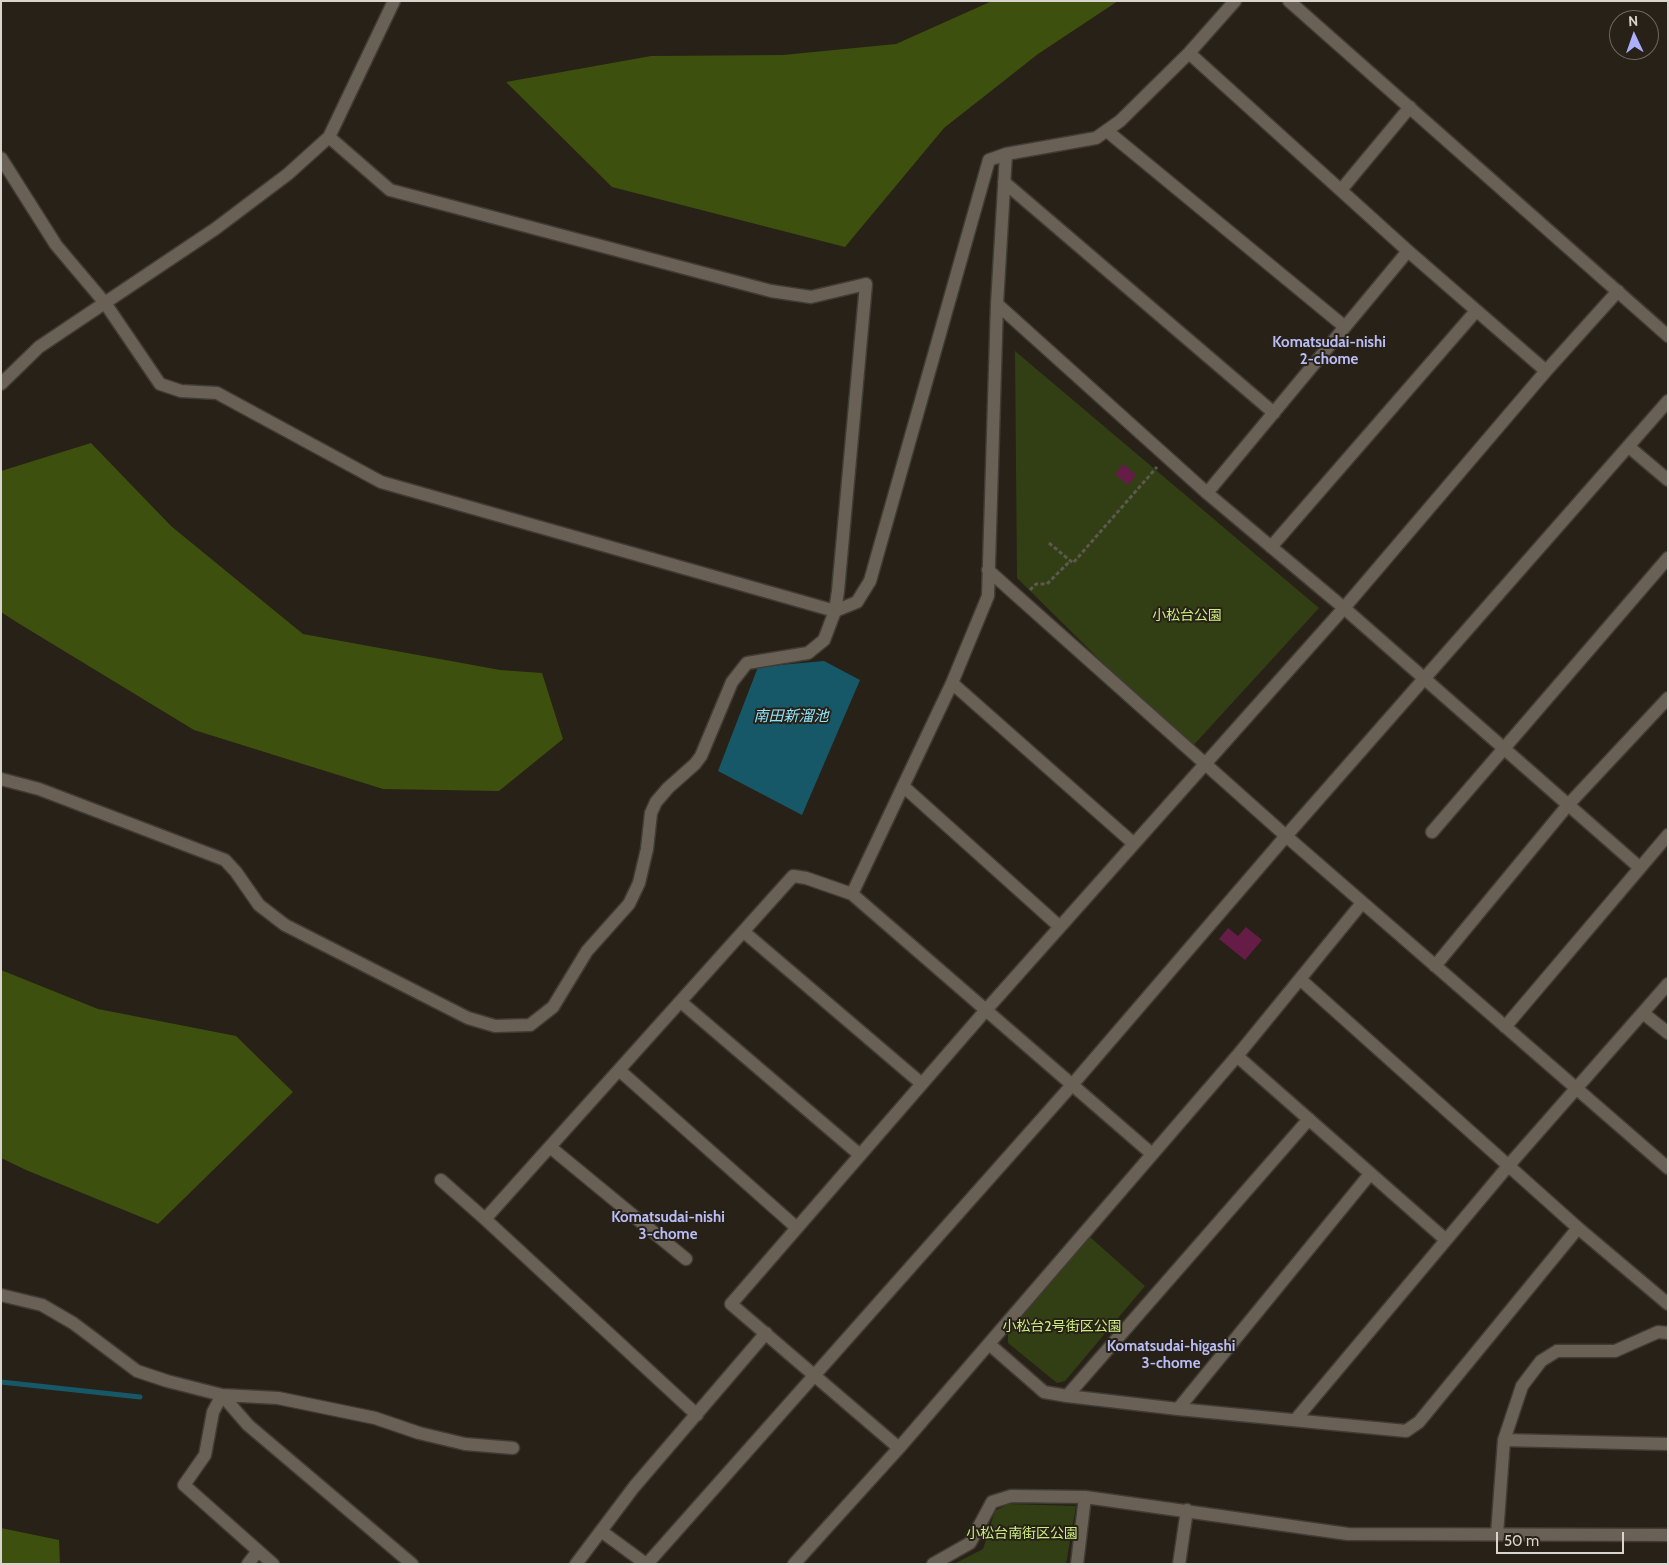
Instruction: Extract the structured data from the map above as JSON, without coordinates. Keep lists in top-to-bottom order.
{
  "districts": ["Komatsudai-nishi 2-chome", "Komatsudai-nishi 3-chome", "Komatsudai-higashi 3-chome"],
  "water": ["南田新溜池"],
  "parks": ["小松台公園", "小松台2号街区公園", "小松台南街区公園"],
  "scale_bar": "50 m",
  "north": "top"
}
